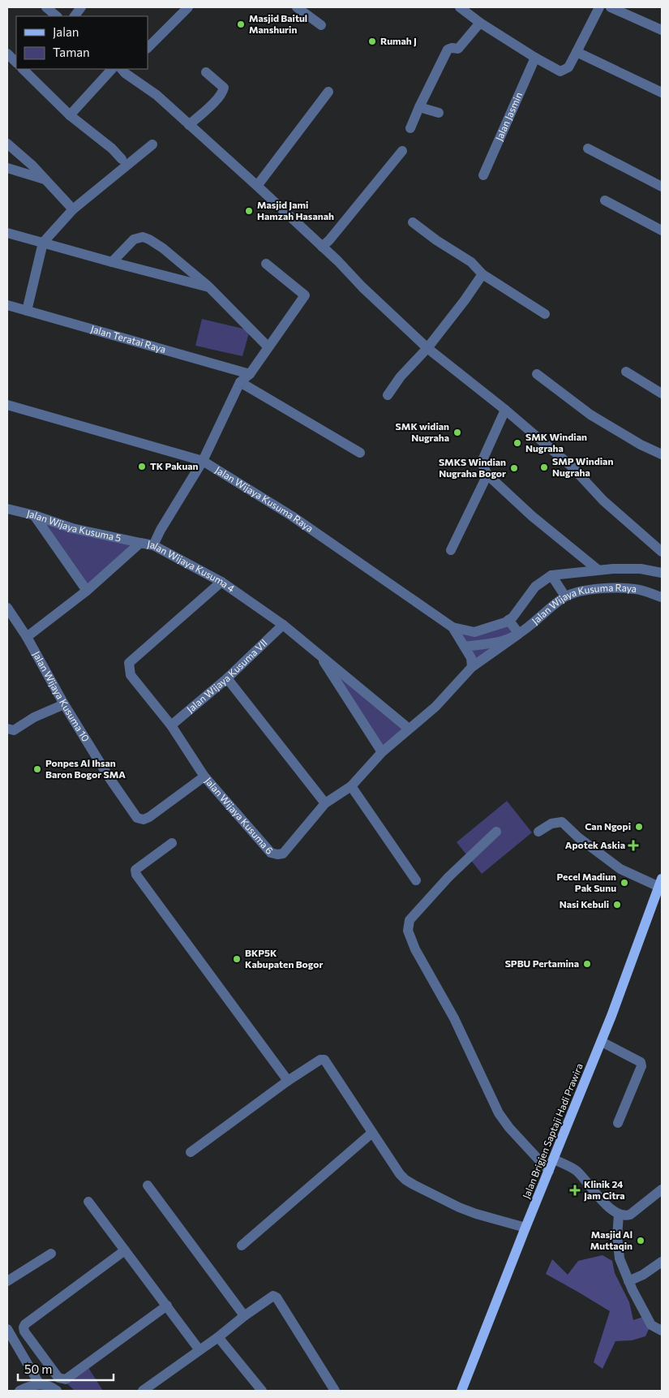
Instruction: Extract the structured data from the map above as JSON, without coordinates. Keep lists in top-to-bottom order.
{
  "streets": {
    "main road": ["Jalan Brigjen Saptaji Hadi Prawira"],
    "street": [
      "Jalan Jasmin",
      "Jalan Teratai Raya",
      "Jalan Wijaya Kusuma Raya",
      "Jalan Wijaya Kusuma 5",
      "Jalan Wijaya Kusuma 4",
      "Jalan Wijaya Kusuma VII",
      "Jalan Wijaya Kusuma 10",
      "Jalan Wijaya Kusuma 6"
    ]
  },
  "crossings": [
    ["Jalan Wijaya Kusuma Raya", "Jalan Wijaya Kusuma 6"],
    ["Jalan Wijaya Kusuma 5", "Jalan Wijaya Kusuma 4"],
    ["Jalan Wijaya Kusuma 4", "Jalan Wijaya Kusuma VII"],
    ["Jalan Wijaya Kusuma 4", "Jalan Wijaya Kusuma 10"],
    ["Jalan Wijaya Kusuma 4", "Jalan Wijaya Kusuma 6"],
    ["Jalan Wijaya Kusuma VII", "Jalan Wijaya Kusuma 6"],
    ["Jalan Wijaya Kusuma 10", "Jalan Wijaya Kusuma 6"]
  ],
  "places": {
    "other": [
      "Masjid Baitul Manshurin",
      "Rumah J",
      "Masjid Jami Hamzah Hasanah",
      "SMK widian Nugraha",
      "SMK Windian Nugraha",
      "TK Pakuan",
      "SMP Windian Nugraha",
      "SMKS Windian Nugraha Bogor",
      "Ponpes Al Ihsan Baron Bogor SMA",
      "Can Ngopi",
      "Pecel Madiun Pak Sunu",
      "Nasi Kebuli",
      "BKP5K Kabupaten Bogor",
      "SPBU Pertamina",
      "Masjid Al Muttaqin"
    ],
    "health": ["Apotek Askia", "Klinik 24 Jam Citra"]
  },
  "legend": ["Jalan", "Taman"],
  "scale_bar": "50 m"
}
